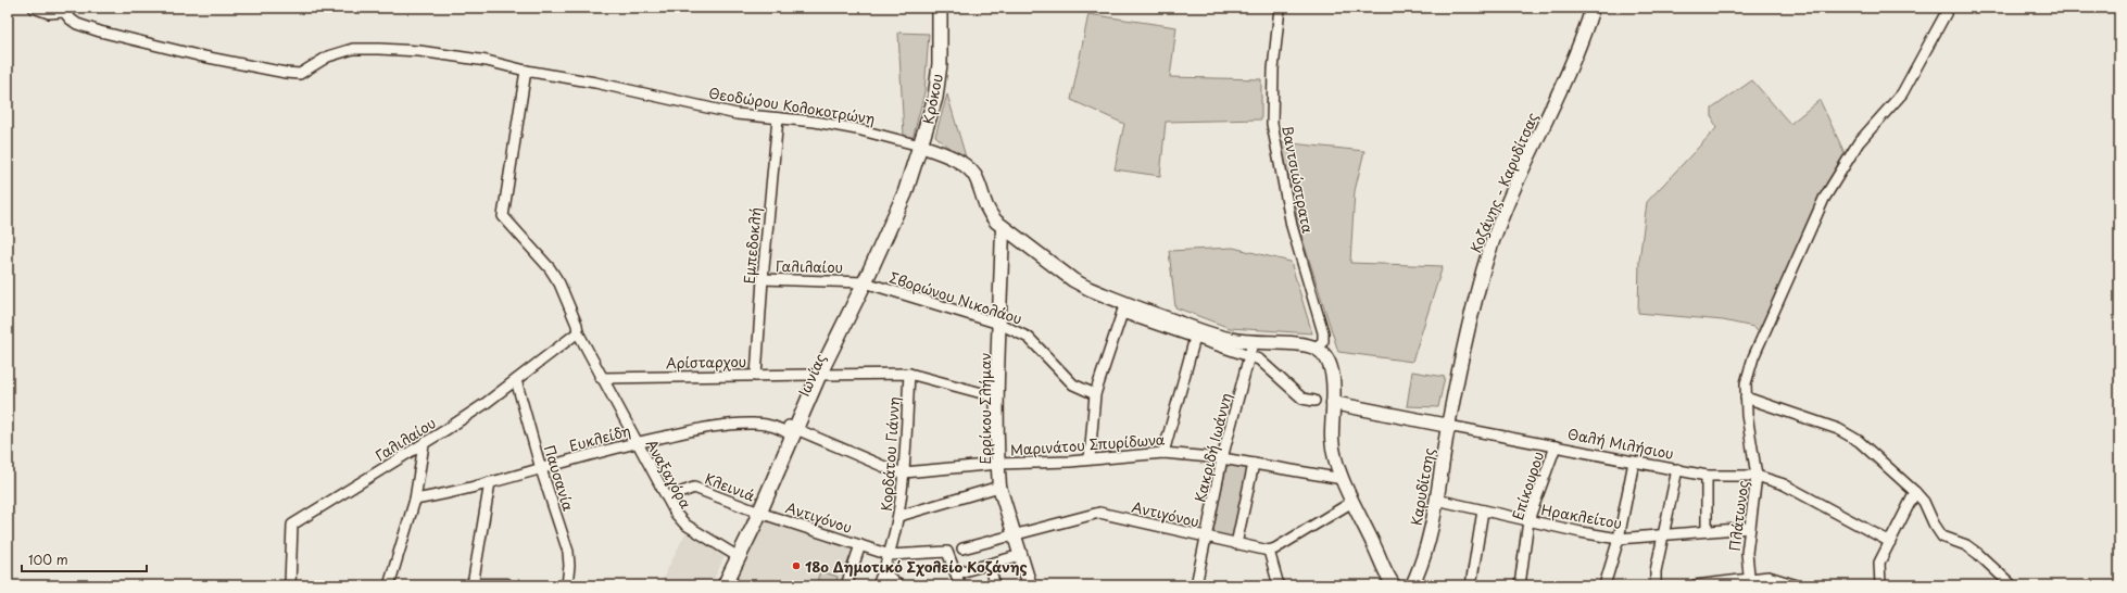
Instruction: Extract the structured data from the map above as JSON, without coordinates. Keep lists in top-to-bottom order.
{
  "streets": {
    "main road": ["Κρόκου", "Ιωνίας"],
    "street": [
      "Θεοδώρου Κολοκοτρώνη",
      "Βαντσιώστρατα",
      "Κοζάνης - Καρυδίτσας",
      "Εμπεδοκλή",
      "Γαλιλαίου",
      "Σβορώνου Νικολάου",
      "Αρίσταρχου",
      "Ερρίκου Σλήμαν",
      "Ευκλείδη",
      "Θαλή Μιλήσιου",
      "Μαρινάτου Σπυρίδωνα",
      "Κακριδή Ιωάννη",
      "Κορδάτου Γιάννη",
      "Αναξαγόρα",
      "Παυσανία",
      "Επίκουρου",
      "Κλεινιά",
      "Καρυδίτσης",
      "Αντιγόνου",
      "Ηρακλείτου",
      "Πλάτωνος"
    ]
  },
  "crossings": [
    ["Κρόκου", "Θεοδώρου Κολοκοτρώνη"],
    ["Κρόκου", "Ιωνίας"],
    ["Θεοδώρου Κολοκοτρώνη", "Βαντσιώστρατα"],
    ["Θεοδώρου Κολοκοτρώνη", "Εμπεδοκλή"],
    ["Θεοδώρου Κολοκοτρώνη", "Ιωνίας"],
    ["Θεοδώρου Κολοκοτρώνη", "Ερρίκου Σλήμαν"],
    ["Θεοδώρου Κολοκοτρώνη", "Κακριδή Ιωάννη"],
    ["Θεοδώρου Κολοκοτρώνη", "Αναξαγόρα"],
    ["Κοζάνης - Καρυδίτσας", "Θαλή Μιλήσιου"],
    ["Κοζάνης - Καρυδίτσας", "Καρυδίτσης"],
    ["Εμπεδοκλή", "Γαλιλαίου"],
    ["Εμπεδοκλή", "Αρίσταρχου"],
    ["Γαλιλαίου", "Σβορώνου Νικολάου"],
    ["Γαλιλαίου", "Ιωνίας"],
    ["Γαλιλαίου", "Αναξαγόρα"],
    ["Γαλιλαίου", "Παυσανία"],
    ["Σβορώνου Νικολάου", "Ιωνίας"],
    ["Σβορώνου Νικολάου", "Ερρίκου Σλήμαν"],
    ["Αρίσταρχου", "Ιωνίας"],
    ["Αρίσταρχου", "Ερρίκου Σλήμαν"],
    ["Αρίσταρχου", "Κορδάτου Γιάννη"],
    ["Αρίσταρχου", "Αναξαγόρα"],
    ["Ιωνίας", "Ευκλείδη"],
    ["Ιωνίας", "Μαρινάτου Σπυρίδωνα"],
    ["Ιωνίας", "Αναξαγόρα"],
    ["Ιωνίας", "Κλεινιά"],
    ["Ιωνίας", "Αντιγόνου"],
    ["Ερρίκου Σλήμαν", "Μαρινάτου Σπυρίδωνα"],
    ["Ερρίκου Σλήμαν", "Αντιγόνου"],
    ["Ευκλείδη", "Μαρινάτου Σπυρίδωνα"],
    ["Ευκλείδη", "Αναξαγόρα"],
    ["Ευκλείδη", "Παυσανία"],
    ["Θαλή Μιλήσιου", "Επίκουρου"],
    ["Θαλή Μιλήσιου", "Καρυδίτσης"],
    ["Θαλή Μιλήσιου", "Πλάτωνος"],
    ["Μαρινάτου Σπυρίδωνα", "Κακριδή Ιωάννη"],
    ["Μαρινάτου Σπυρίδωνα", "Κορδάτου Γιάννη"],
    ["Κακριδή Ιωάννη", "Αντιγόνου"],
    ["Κορδάτου Γιάννη", "Αντιγόνου"],
    ["Αναξαγόρα", "Κλεινιά"],
    ["Επίκουρου", "Ηρακλείτου"],
    ["Κλεινιά", "Αντιγόνου"],
    ["Καρυδίτσης", "Ηρακλείτου"],
    ["Ηρακλείτου", "Πλάτωνος"]
  ],
  "places": ["18ο Δημοτικό Σχολείο Κοζάνης"],
  "scale_bar": "100 m"
}
